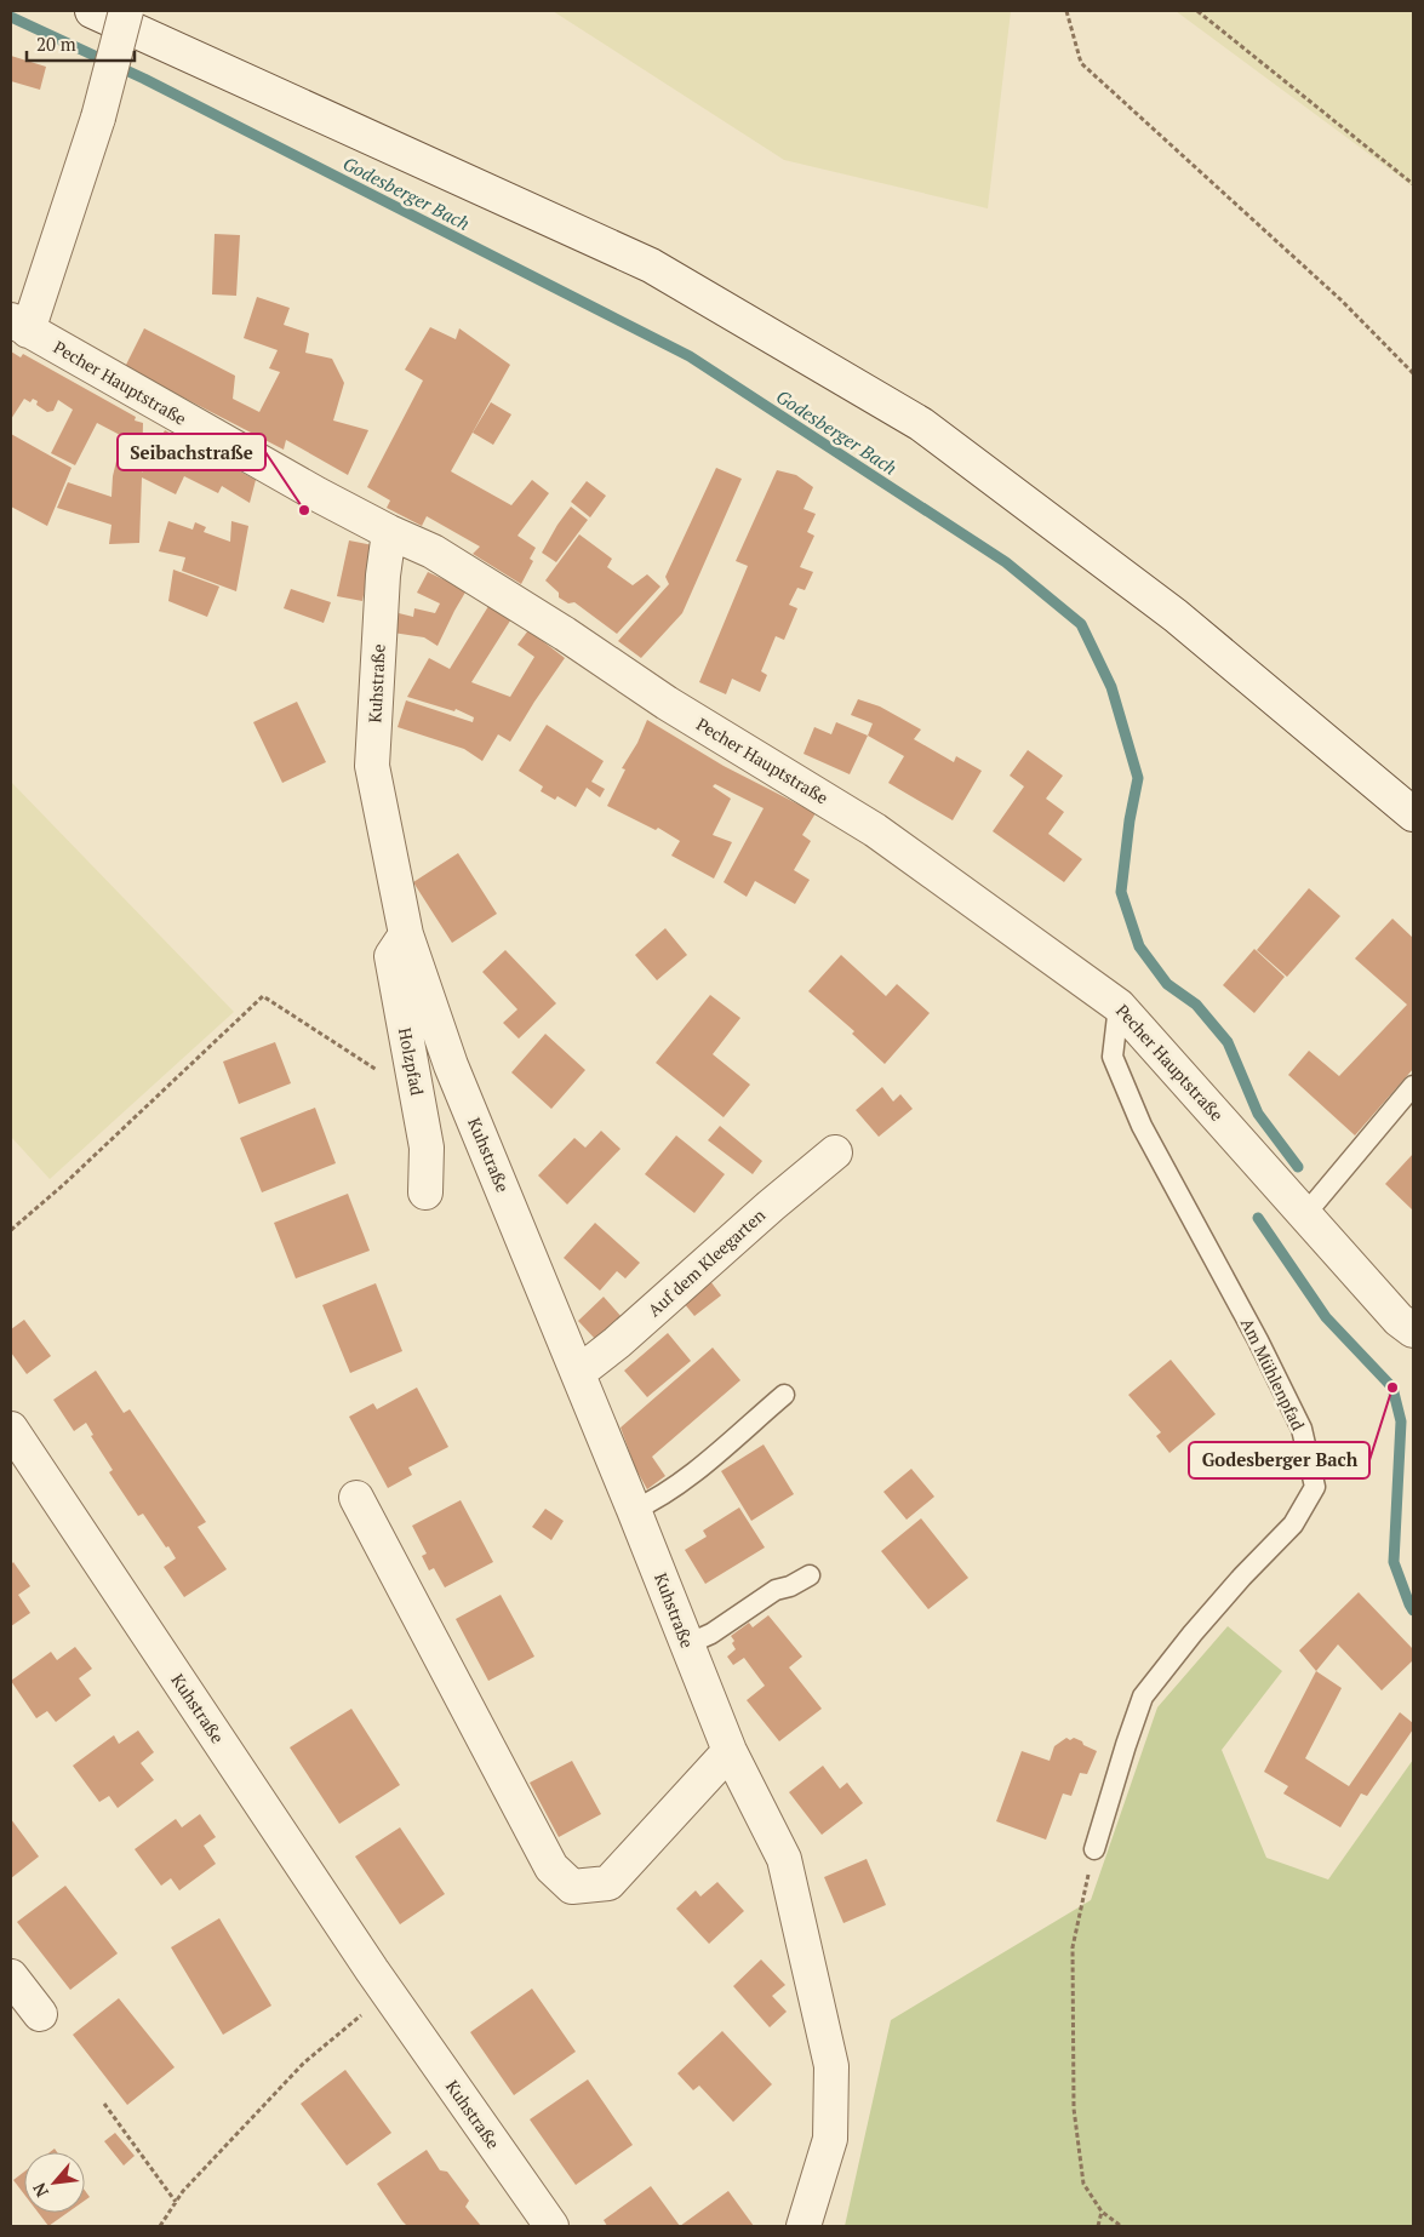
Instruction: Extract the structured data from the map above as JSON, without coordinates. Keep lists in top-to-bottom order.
{
  "streets": {
    "street": [
      "Pecher Hauptstraße",
      "Kuhstraße",
      "Holzpfad",
      "Auf dem Kleegarten"
    ],
    "lane": ["Am Mühlenpfad"]
  },
  "crossings": [
    ["Pecher Hauptstraße", "Kuhstraße"],
    ["Pecher Hauptstraße", "Am Mühlenpfad"],
    ["Kuhstraße", "Holzpfad"],
    ["Kuhstraße", "Auf dem Kleegarten"]
  ],
  "water": ["Godesberger Bach"],
  "places": ["Seibachstraße", "Godesberger Bach"],
  "scale_bar": "20 m",
  "north": "bottom left"
}
